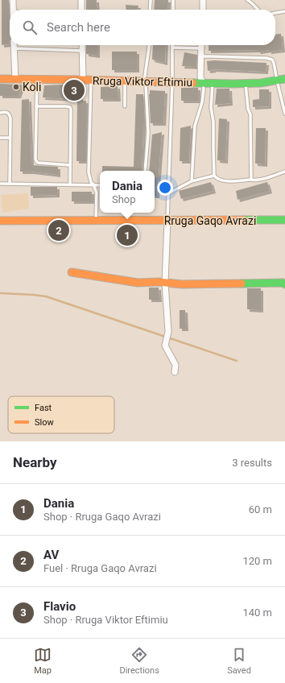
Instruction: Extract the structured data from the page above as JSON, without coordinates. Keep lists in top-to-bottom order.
{
  "streets": {
    "street": ["Rruga Viktor Eftimiu", "Rruga Gaqo Avrazi"]
  },
  "places": ["Koli"],
  "legend": ["Fast", "Slow"],
  "page": {
    "search": "Search here",
    "pins": ["3", "2", "1"],
    "popup": ["Dania", "Shop"],
    "heading": ["Nearby", "3 results"],
    "list": [
      {
        "mark": "1",
        "name": "Dania",
        "note": "Shop · Rruga Gaqo Avrazi",
        "value": "60 m"
      },
      {
        "mark": "2",
        "name": "AV",
        "note": "Fuel · Rruga Gaqo Avrazi",
        "value": "120 m"
      },
      {
        "mark": "3",
        "name": "Flavio",
        "note": "Shop · Rruga Viktor Eftimiu",
        "value": "140 m"
      }
    ],
    "nav": ["Map", "Directions", "Saved"]
  }
}
